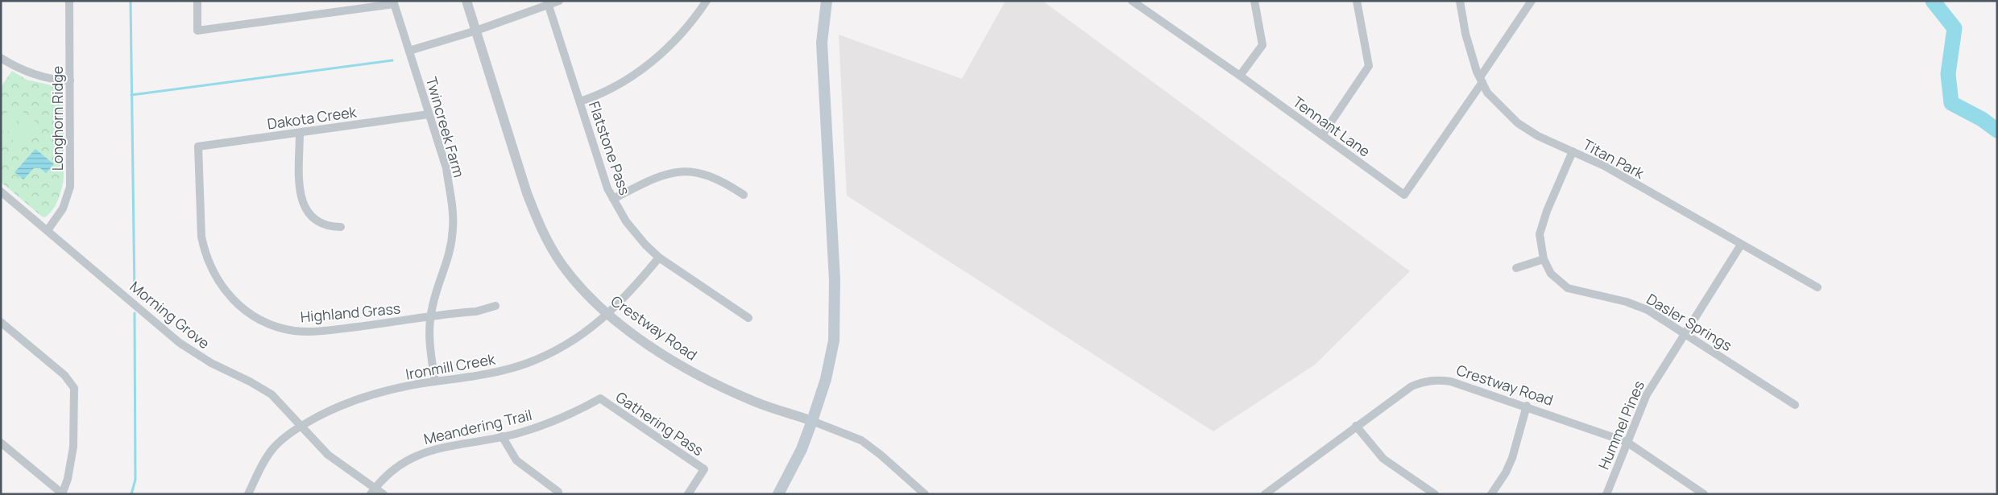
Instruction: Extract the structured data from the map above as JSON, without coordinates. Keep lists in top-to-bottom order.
{
  "streets": {
    "street": [
      "Dakota Creek",
      "Longhorn Ridge",
      "Tennant Lane",
      "Twincreek Farm",
      "Flatstone Pass",
      "Titan Park",
      "Highland Grass",
      "Morning Grove",
      "Dasler Springs",
      "Crestway Road",
      "Ironmill Creek",
      "Gathering Pass",
      "Hummel Pines",
      "Meandering Trail"
    ]
  },
  "crossings": [
    ["Dakota Creek", "Twincreek Farm"],
    ["Dakota Creek", "Highland Grass"],
    ["Longhorn Ridge", "Morning Grove"],
    ["Tennant Lane", "Titan Park"],
    ["Twincreek Farm", "Highland Grass"],
    ["Twincreek Farm", "Ironmill Creek"],
    ["Flatstone Pass", "Ironmill Creek"],
    ["Titan Park", "Dasler Springs"],
    ["Titan Park", "Hummel Pines"],
    ["Morning Grove", "Ironmill Creek"],
    ["Morning Grove", "Meandering Trail"],
    ["Dasler Springs", "Hummel Pines"],
    ["Crestway Road", "Ironmill Creek"],
    ["Crestway Road", "Hummel Pines"],
    ["Gathering Pass", "Meandering Trail"]
  ]
}
